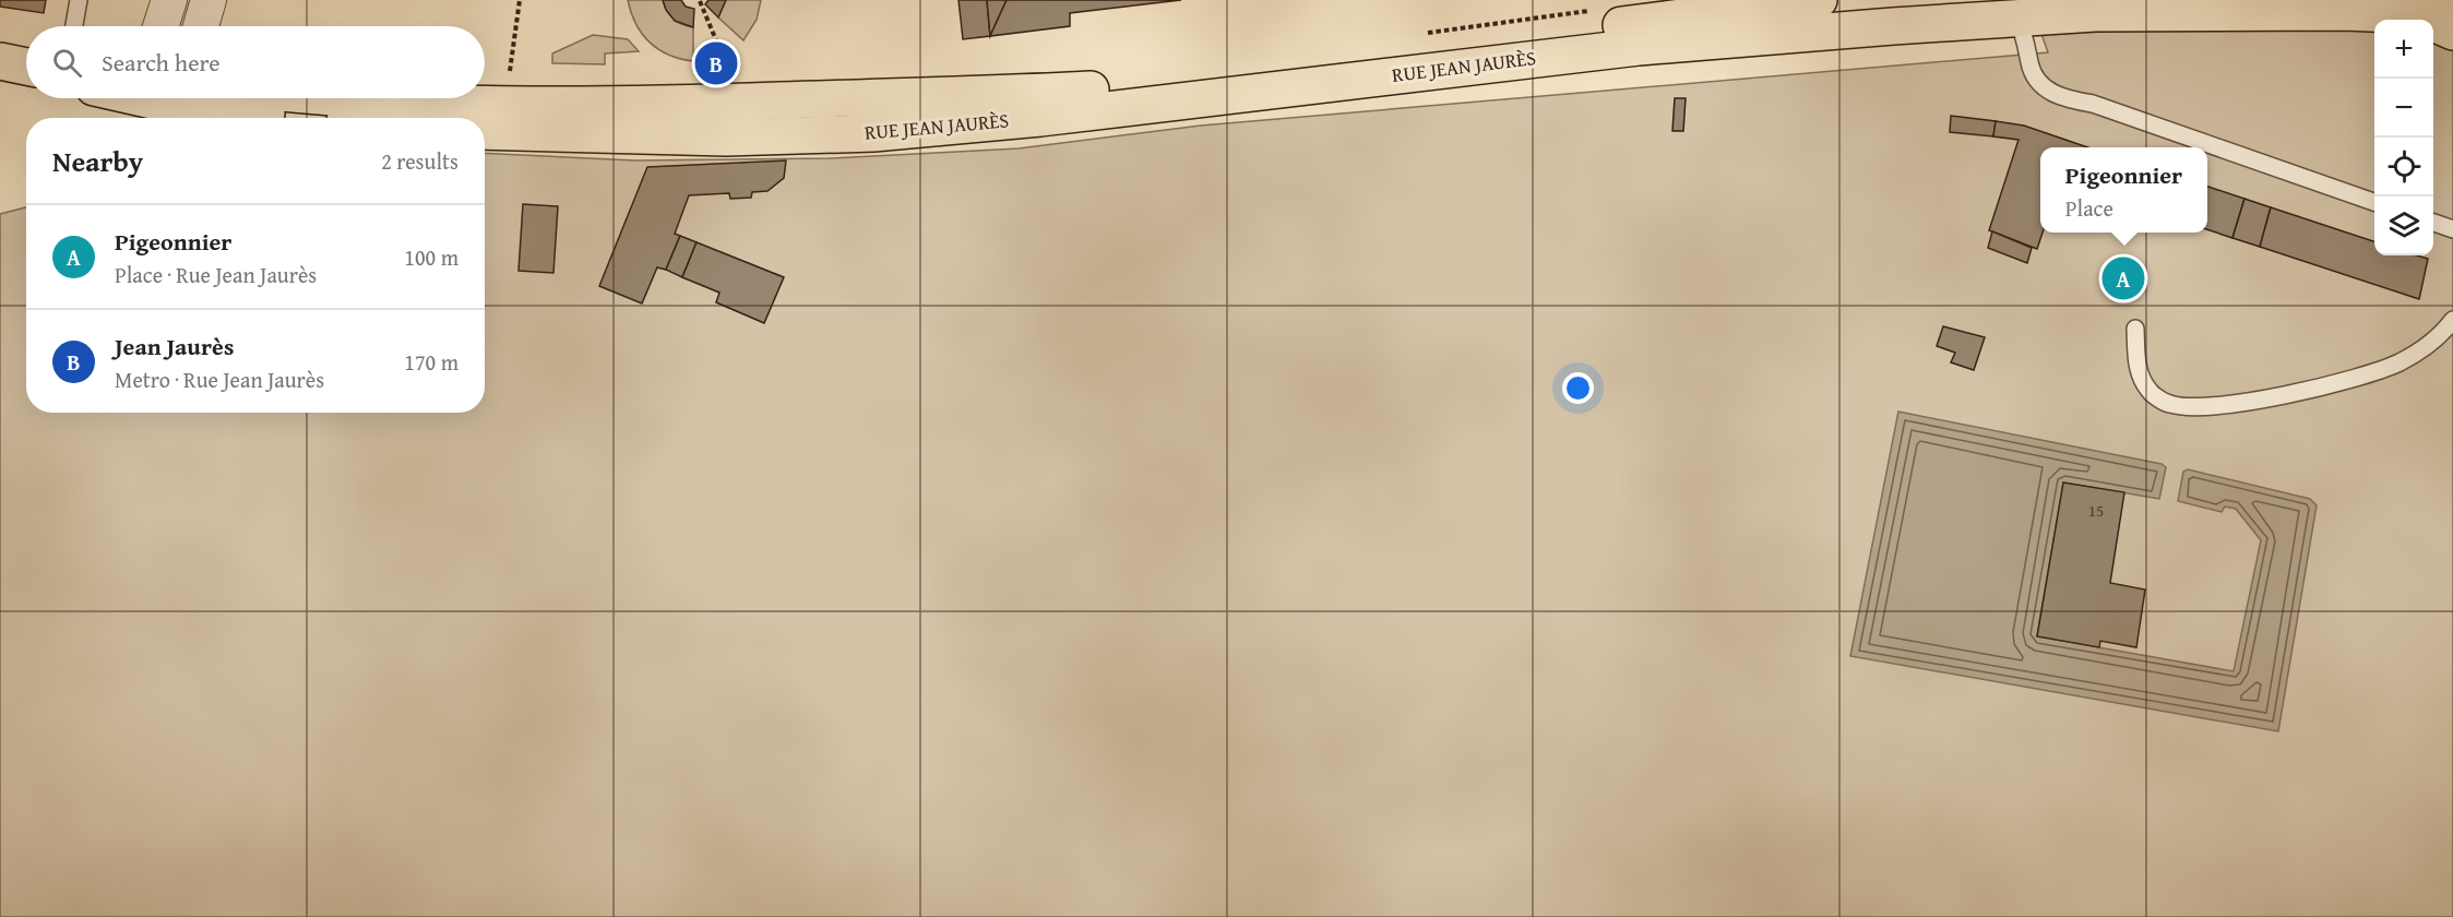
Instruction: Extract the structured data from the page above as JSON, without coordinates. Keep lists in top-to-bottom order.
{
  "streets": {
    "main road": ["RUE JEAN JAURÈS"]
  },
  "house_numbers": ["15"],
  "page": {
    "map_buttons": ["+", "−"],
    "search": "Search here",
    "pins": ["B", "A"],
    "heading": ["Nearby", "2 results"],
    "popup": ["Pigeonnier", "Place"],
    "list": [
      {
        "mark": "A",
        "name": "Pigeonnier",
        "note": "Place · Rue Jean Jaurès",
        "value": "100 m"
      },
      {
        "mark": "B",
        "name": "Jean Jaurès",
        "note": "Metro · Rue Jean Jaurès",
        "value": "170 m"
      }
    ]
  }
}
